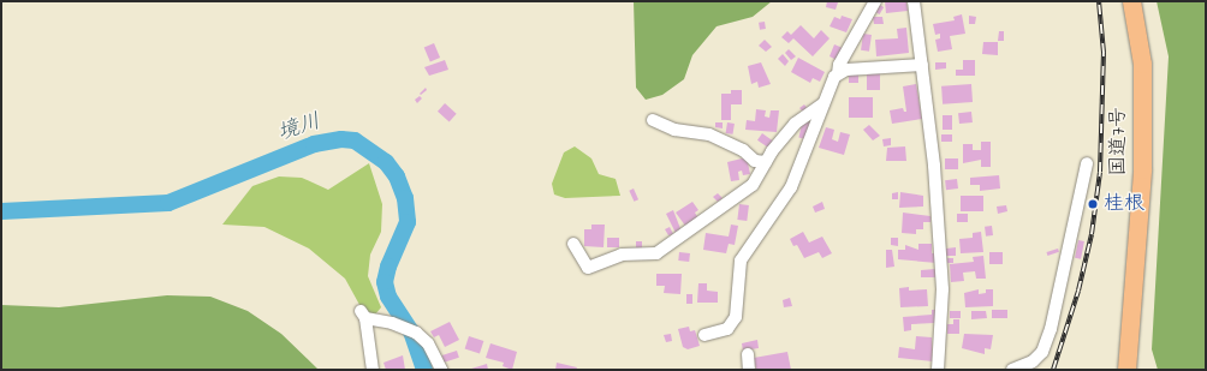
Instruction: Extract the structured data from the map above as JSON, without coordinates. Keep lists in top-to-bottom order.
{
  "streets": {
    "highway": ["国道7号"]
  },
  "water": ["境川"],
  "places": ["桂根"]
}
